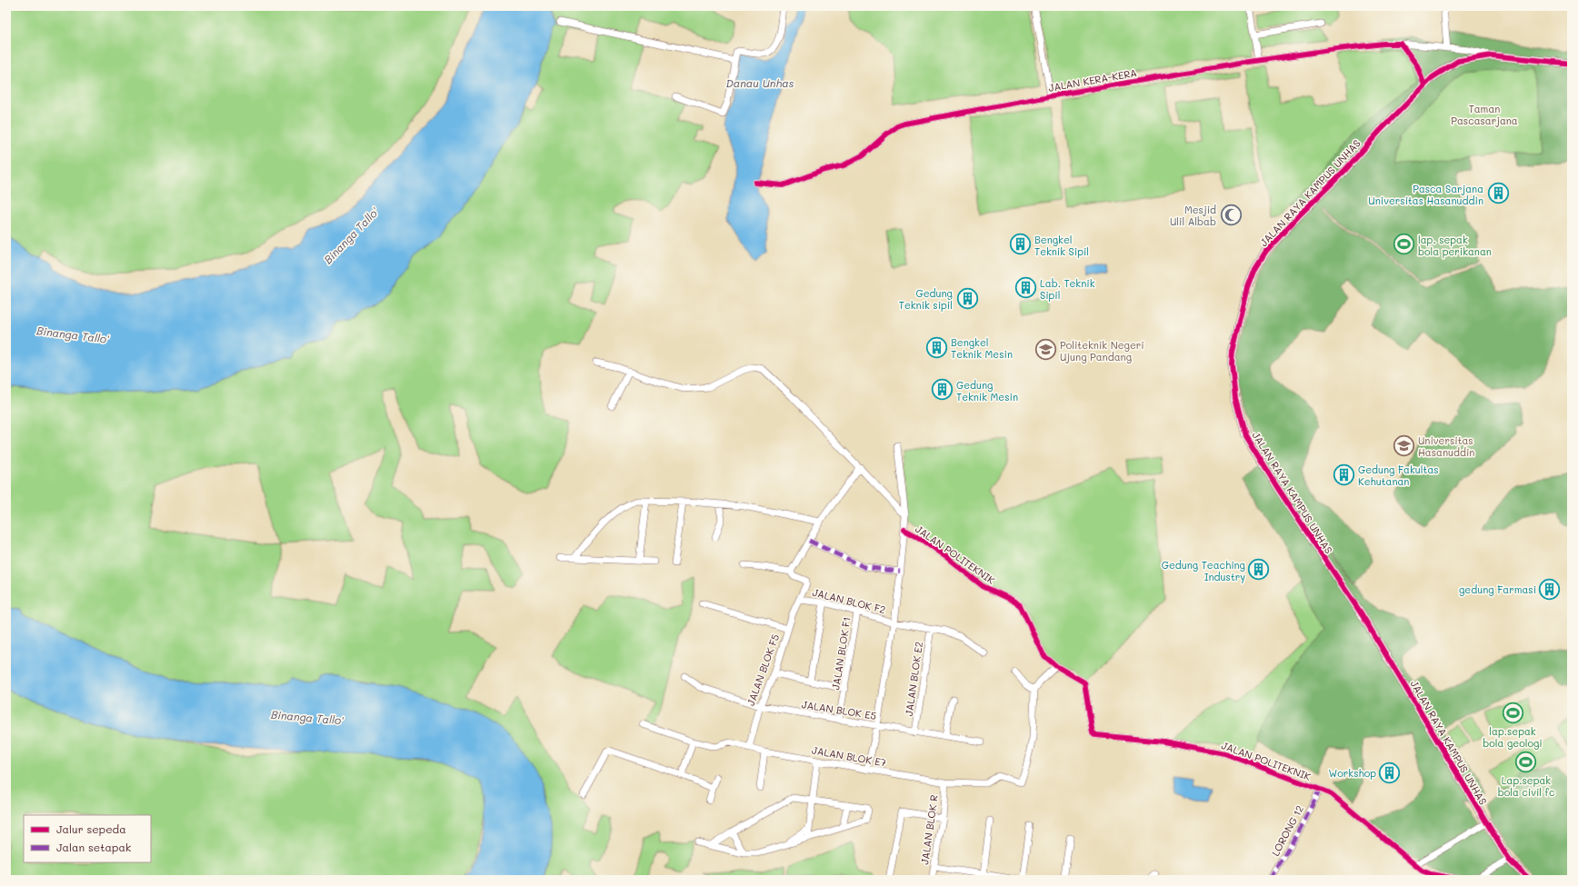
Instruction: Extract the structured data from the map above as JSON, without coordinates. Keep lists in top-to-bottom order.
{
  "streets": {
    "street": [
      "JALAN KERA-KERA",
      "JALAN RAYA KAMPUS UNHAS",
      "JALAN POLITEKNIK",
      "JALAN BLOK F2",
      "JALAN BLOK F1",
      "JALAN BLOK F5",
      "JALAN BLOK E2",
      "JALAN BLOK E5",
      "JALAN BLOK E7",
      "JALAN BLOK R",
      "LORONG 12"
    ]
  },
  "crossings": [
    ["JALAN KERA-KERA", "JALAN RAYA KAMPUS UNHAS"],
    ["JALAN POLITEKNIK", "LORONG 12"],
    ["JALAN BLOK F2", "JALAN BLOK F1"],
    ["JALAN BLOK F2", "JALAN BLOK F5"],
    ["JALAN BLOK F2", "JALAN BLOK E2"],
    ["JALAN BLOK F1", "JALAN BLOK E5"],
    ["JALAN BLOK F5", "JALAN BLOK E5"],
    ["JALAN BLOK F5", "JALAN BLOK E7"],
    ["JALAN BLOK E2", "JALAN BLOK E5"],
    ["JALAN BLOK E7", "JALAN BLOK R"]
  ],
  "water": ["Danau Unhas", "Binanga Tallo'"],
  "parks": ["Taman Pascasarjana"],
  "places": {
    "building": [
      "Pasca Sarjana Universitas Hasanuddin",
      "Bengkel Teknik Sipil",
      "Lab. Teknik Sipil",
      "Gedung Teknik sipil",
      "Bengkel Teknik Mesin",
      "Gedung Teknik Mesin",
      "Gedung Fakultas Kehutanan",
      "Gedung Teaching Industry",
      "gedung Farmasi",
      "Workshop"
    ],
    "mosque": ["Mesjid Ulil Albab"],
    "sports": ["lap. sepak bola perikanan", "lap.sepak bola geologi", "Lap.sepak bola civil fc"],
    "school or university": ["Politeknik Negeri Ujung Pandang", "Universitas Hasanuddin"]
  },
  "legend": ["Jalur sepeda", "Jalan setapak"]
}
